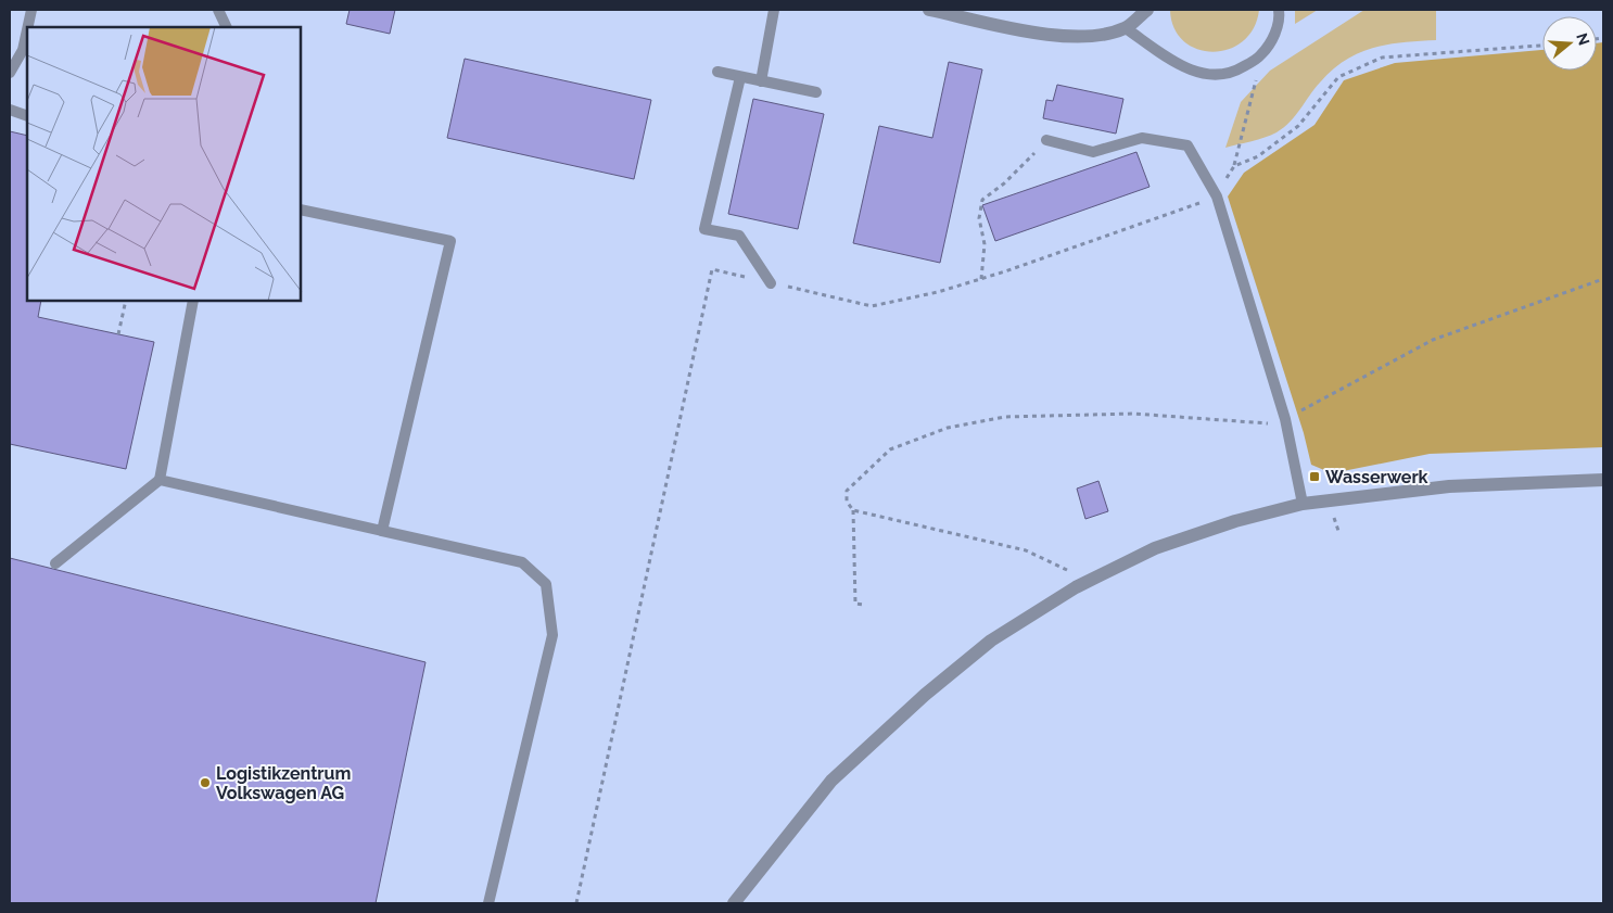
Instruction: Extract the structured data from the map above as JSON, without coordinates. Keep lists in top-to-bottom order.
{
  "places": {
    "transit": ["Wasserwerk"],
    "other": ["Logistikzentrum Volkswagen AG"]
  },
  "north": "right"
}
